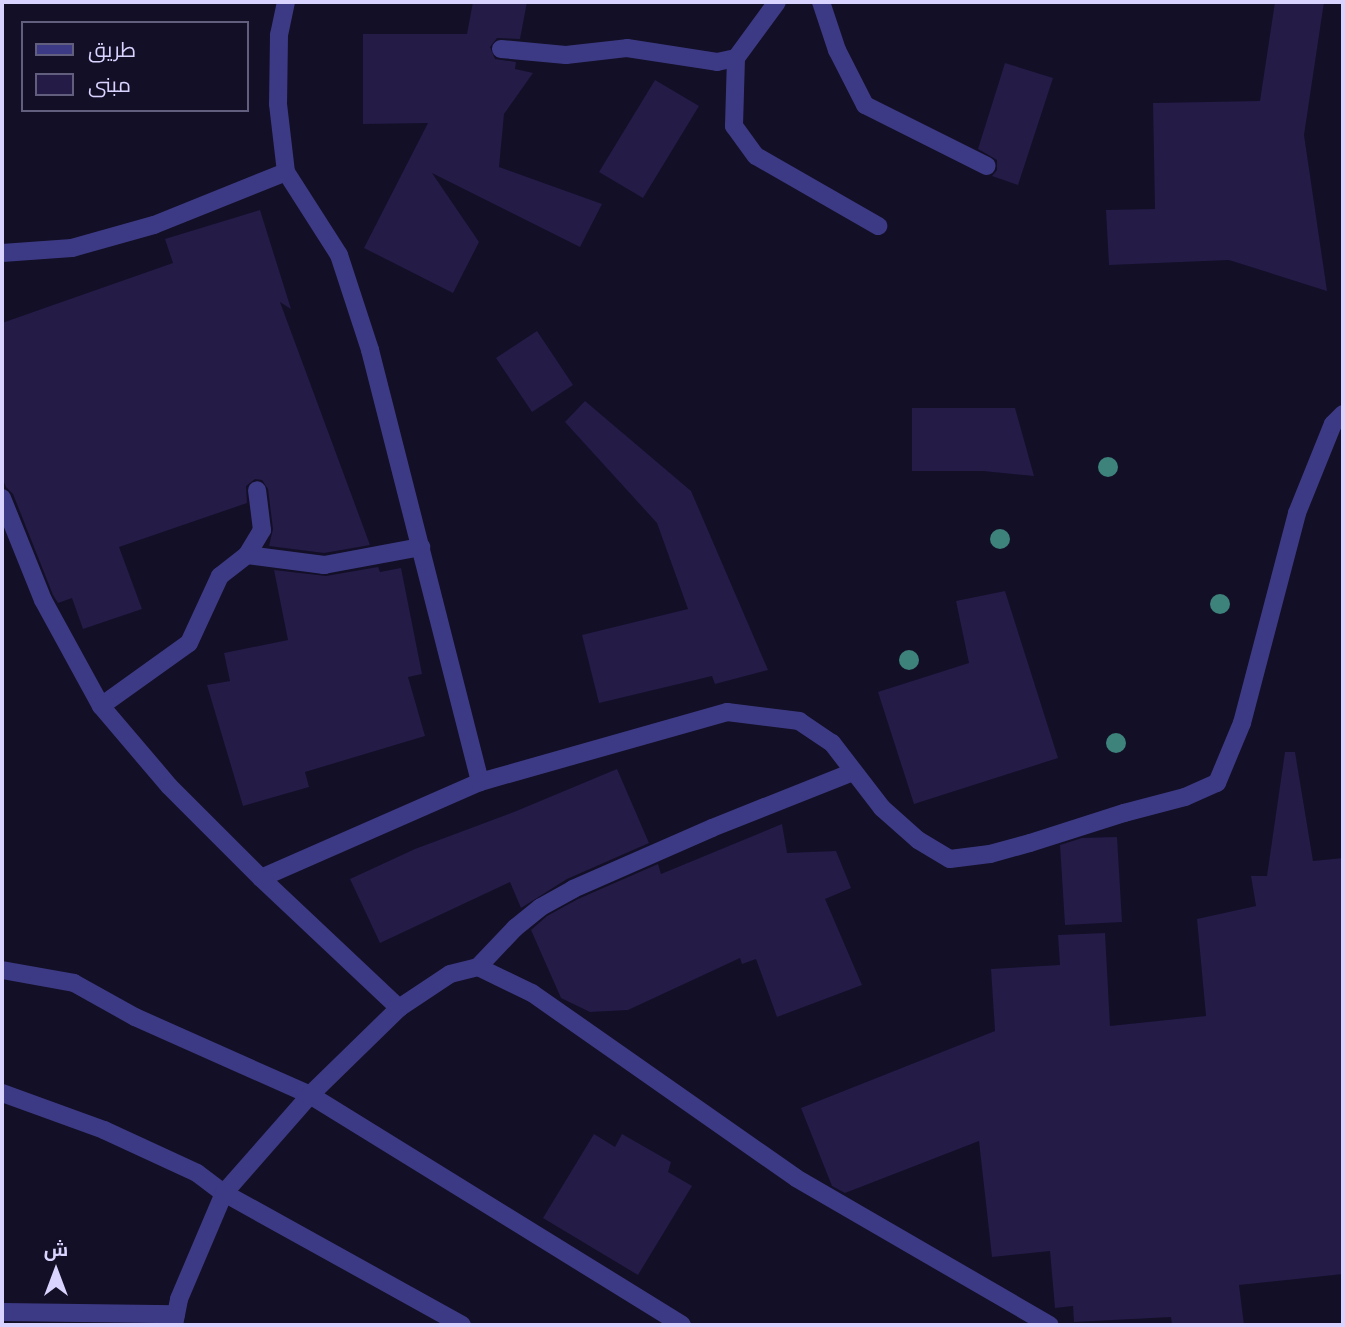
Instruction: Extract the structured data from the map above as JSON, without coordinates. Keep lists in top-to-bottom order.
{
  "legend": ["طريق", "مبنى"],
  "north": "top"
}
